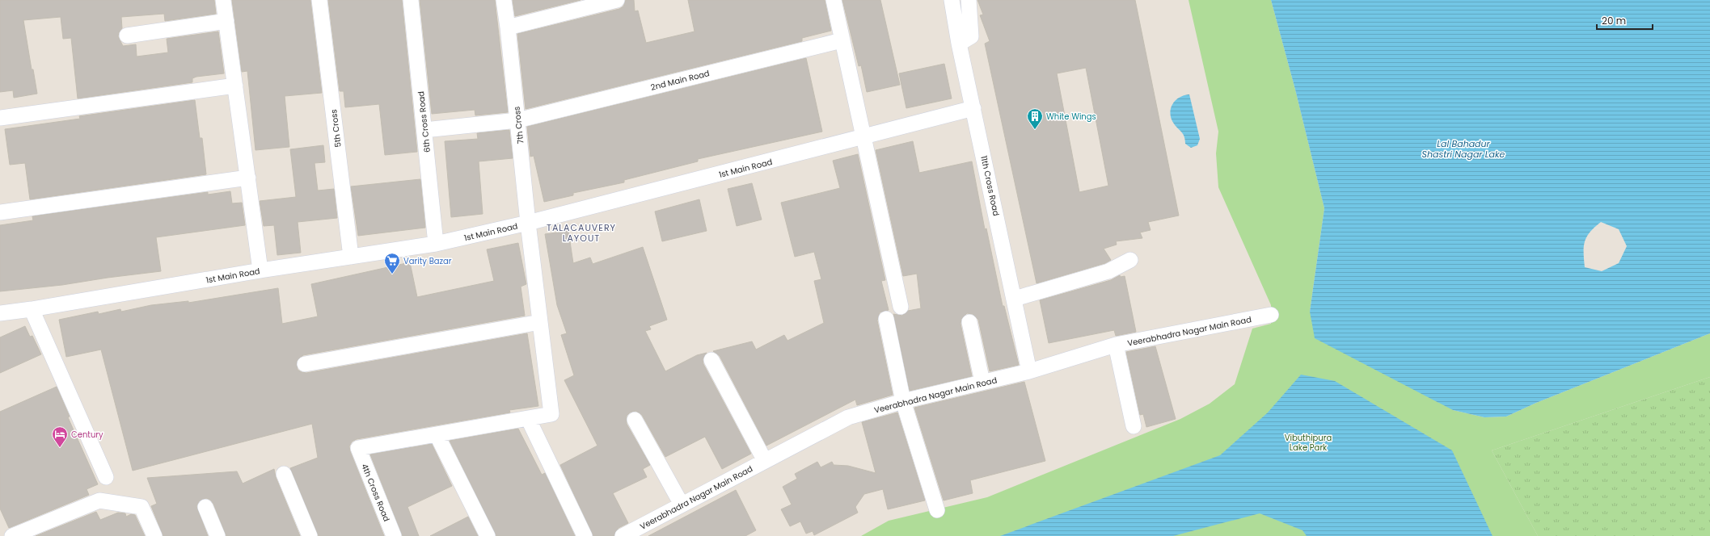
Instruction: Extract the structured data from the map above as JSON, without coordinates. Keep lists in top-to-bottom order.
{
  "streets": {
    "street": [
      "2nd Main Road",
      "6th Cross Road",
      "7th Cross",
      "5th Cross",
      "1st Main Road",
      "11th Cross Road",
      "Veerabhadra Nagar Main Road",
      "4th Cross Road"
    ]
  },
  "crossings": [
    ["2nd Main Road", "6th Cross Road"],
    ["2nd Main Road", "7th Cross"],
    ["6th Cross Road", "1st Main Road"],
    ["7th Cross", "1st Main Road"],
    ["5th Cross", "1st Main Road"],
    ["1st Main Road", "11th Cross Road"],
    ["11th Cross Road", "Veerabhadra Nagar Main Road"]
  ],
  "districts": ["TALACAUVERY LAYOUT"],
  "water": ["Lal Bahadur Shastri Nagar Lake"],
  "parks": ["Vibuthipura Lake Park"],
  "places": {
    "building": ["White Wings"],
    "supermarket": ["Varity Bazar"],
    "hotel": ["Century"]
  },
  "scale_bar": "20 m"
}
